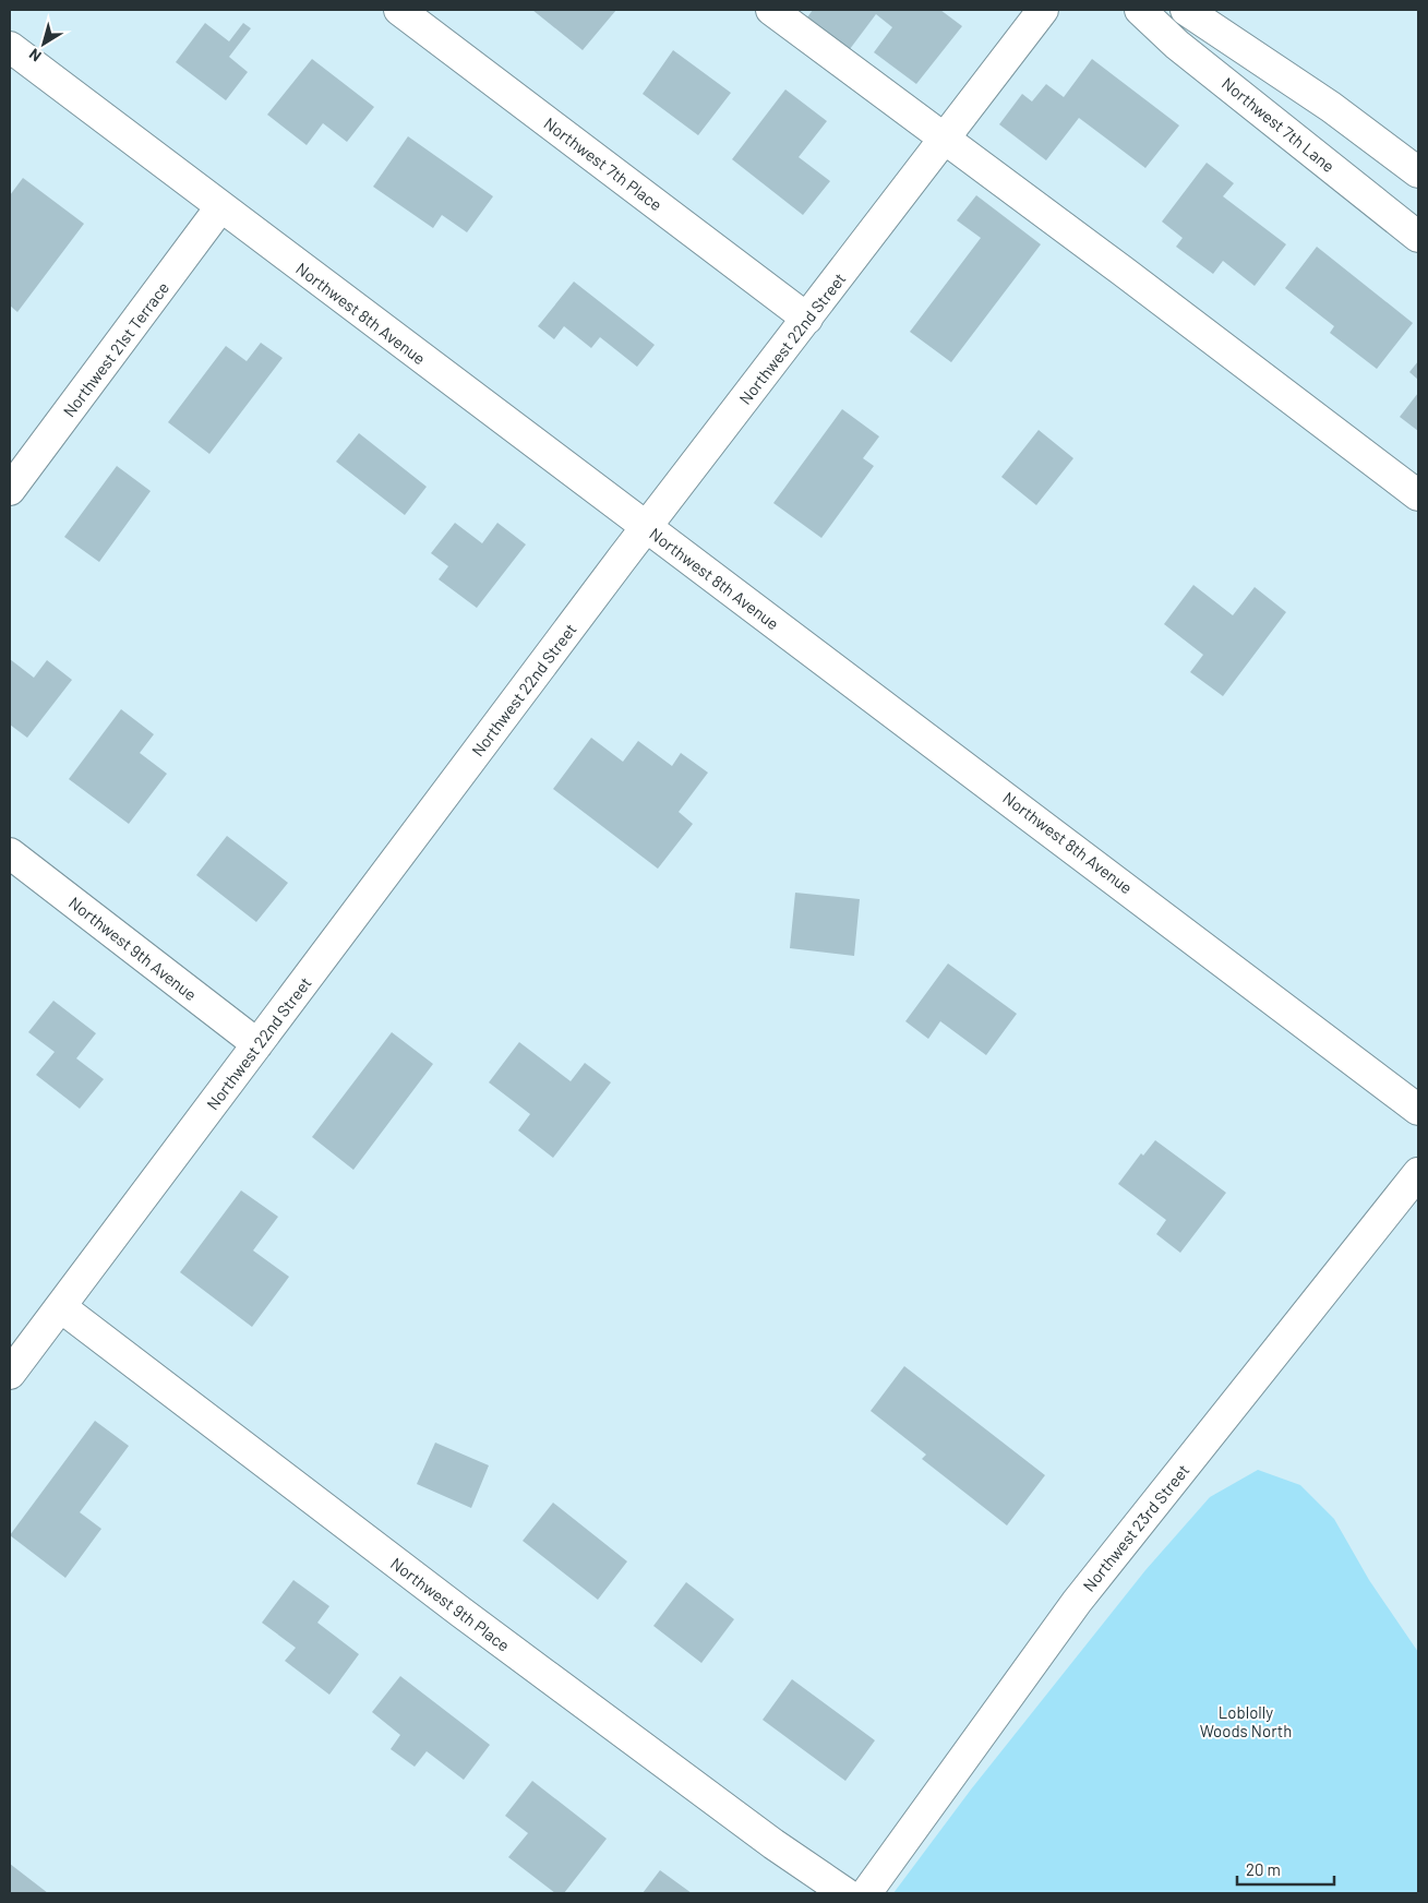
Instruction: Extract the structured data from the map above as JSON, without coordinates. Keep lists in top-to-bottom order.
{
  "streets": {
    "street": [
      "Northwest 7th Lane",
      "Northwest 7th Place",
      "Northwest 8th Avenue",
      "Northwest 22nd Street",
      "Northwest 21st Terrace",
      "Northwest 9th Avenue",
      "Northwest 23rd Street",
      "Northwest 9th Place"
    ]
  },
  "crossings": [
    ["Northwest 7th Place", "Northwest 22nd Street"],
    ["Northwest 8th Avenue", "Northwest 22nd Street"],
    ["Northwest 8th Avenue", "Northwest 21st Terrace"],
    ["Northwest 22nd Street", "Northwest 9th Avenue"],
    ["Northwest 22nd Street", "Northwest 9th Place"]
  ],
  "parks": ["Loblolly Woods North"],
  "scale_bar": "20 m",
  "north": "bottom left"
}
